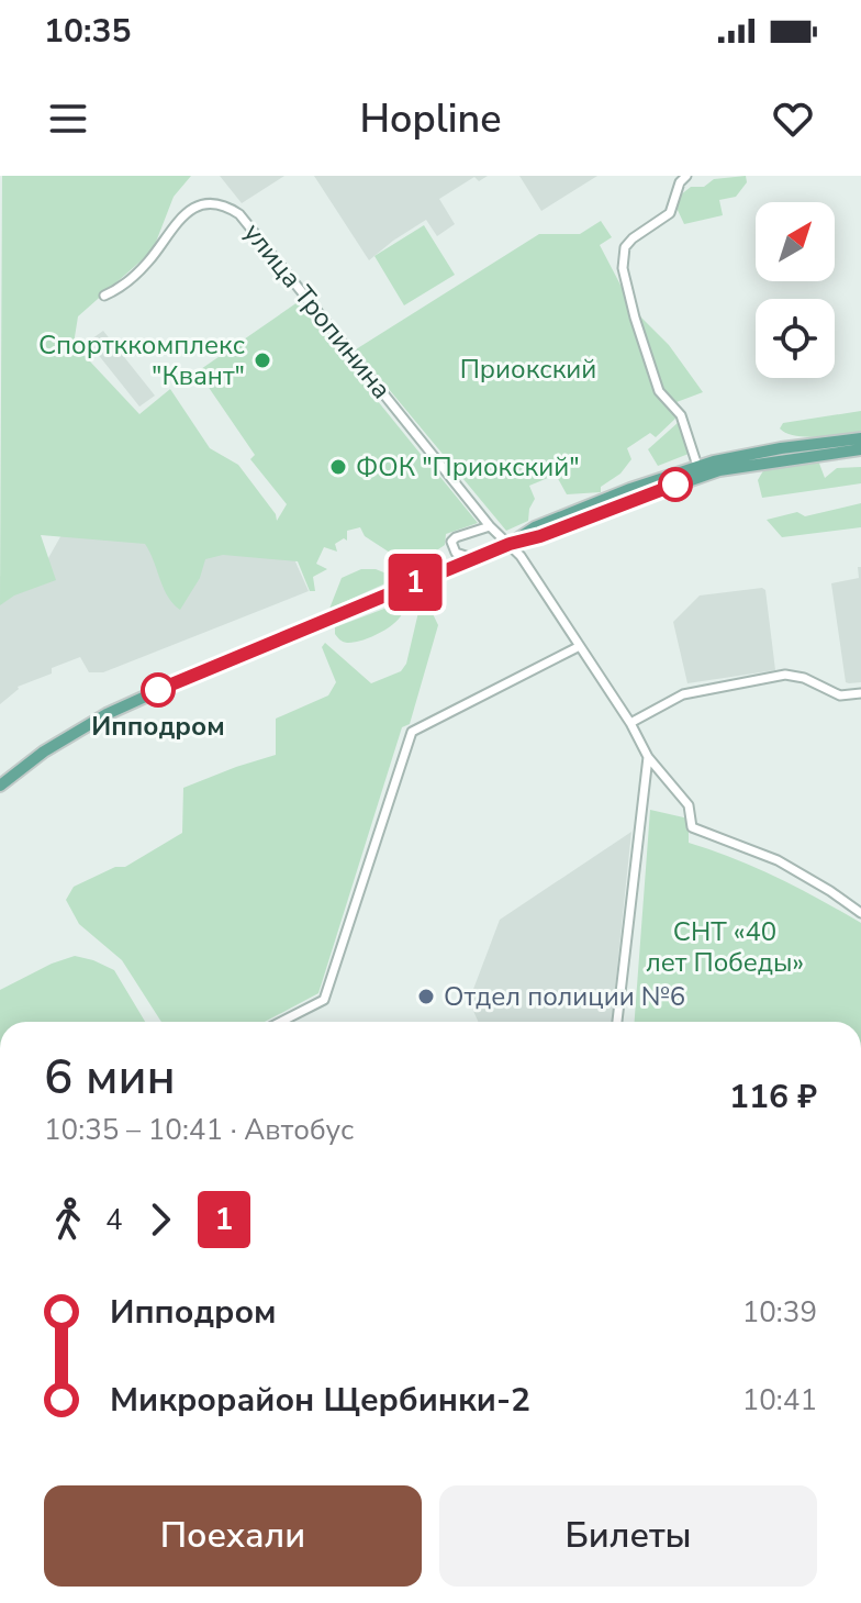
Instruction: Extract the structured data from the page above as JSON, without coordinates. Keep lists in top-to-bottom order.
{
  "streets": {
    "street": ["улица Тропинина"]
  },
  "parks": ["Приокский", "СНТ «40 лет Победы»"],
  "places": [
    "Спортккомплекс \"Квант\"",
    "ФОК \"Приокский\"",
    "Ипподром",
    "Отдел полиции №6"
  ],
  "lines": ["bus line 1"],
  "north": "top right",
  "page": {
    "status": "10:35",
    "header": "Hopline",
    "on_map": "1",
    "heading": ["6 мин", "10:35 – 10:41 · Автобус", "116 ₽"],
    "legs": ["4", "1"],
    "list": [
      {
        "name": "Ипподром",
        "value": "10:39"
      },
      {
        "name": "Микрорайон Щербинки-2",
        "value": "10:41"
      }
    ],
    "buttons": ["Поехали", "Билеты"]
  }
}
